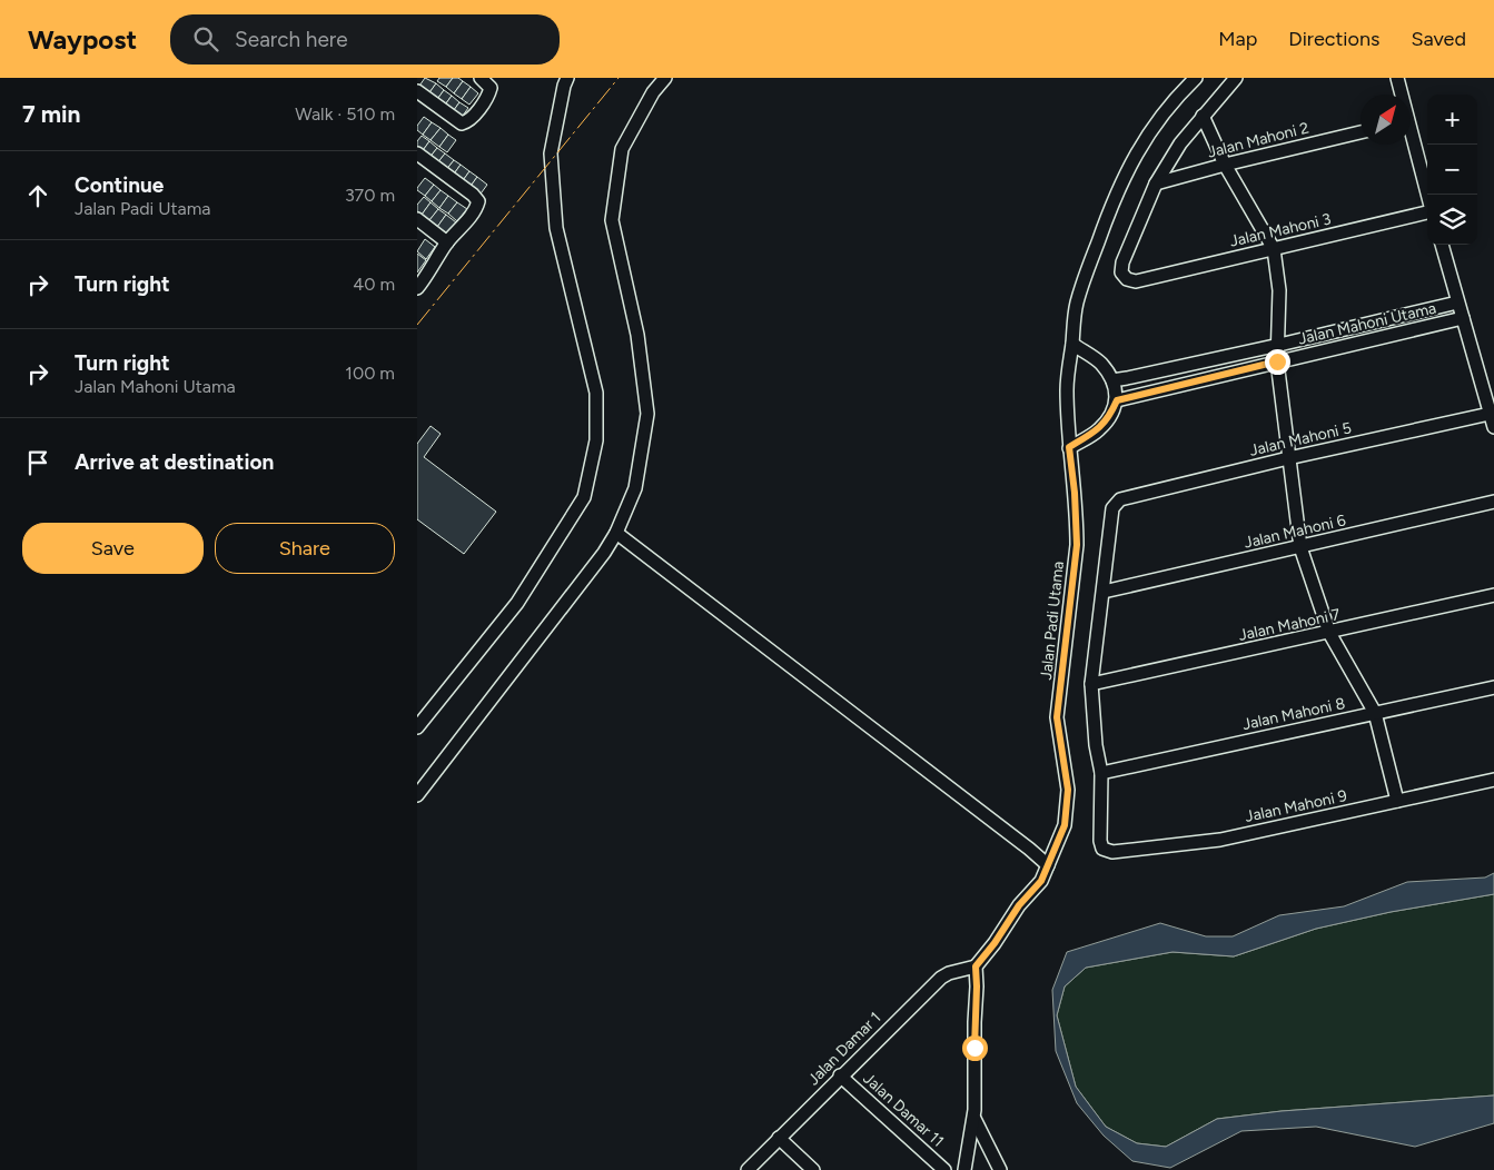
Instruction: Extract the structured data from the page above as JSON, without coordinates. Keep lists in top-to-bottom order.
{
  "streets": {
    "street": [
      "Jalan Mahoni 2",
      "Jalan Mahoni 3",
      "Jalan Mahoni Utama",
      "Jalan Mahoni 5",
      "Jalan Mahoni 6",
      "Jalan Padi Utama",
      "Jalan Mahoni 7",
      "Jalan Mahoni 8",
      "Jalan Mahoni 9",
      "Jalan Damar 1",
      "Jalan Damar 11"
    ]
  },
  "crossings": [
    ["Jalan Mahoni 2", "Jalan Mahoni 3"],
    ["Jalan Mahoni 5", "Jalan Mahoni 6"],
    ["Jalan Padi Utama", "Jalan Damar 1"],
    ["Jalan Mahoni 8", "Jalan Mahoni 9"],
    ["Jalan Damar 1", "Jalan Damar 11"]
  ],
  "north": "top right",
  "page": {
    "header": "Waypost",
    "search": "Search here",
    "nav": ["Map", "Directions", "Saved"],
    "heading": ["7 min", "Walk · 510 m"],
    "map_buttons": ["+", "−"],
    "list": [
      ["Continue", "Jalan Padi Utama", "370 m"],
      ["Turn right", "40 m"],
      ["Turn right", "Jalan Mahoni Utama", "100 m"],
      "Arrive at destination"
    ],
    "buttons": ["Save", "Share"]
  }
}
